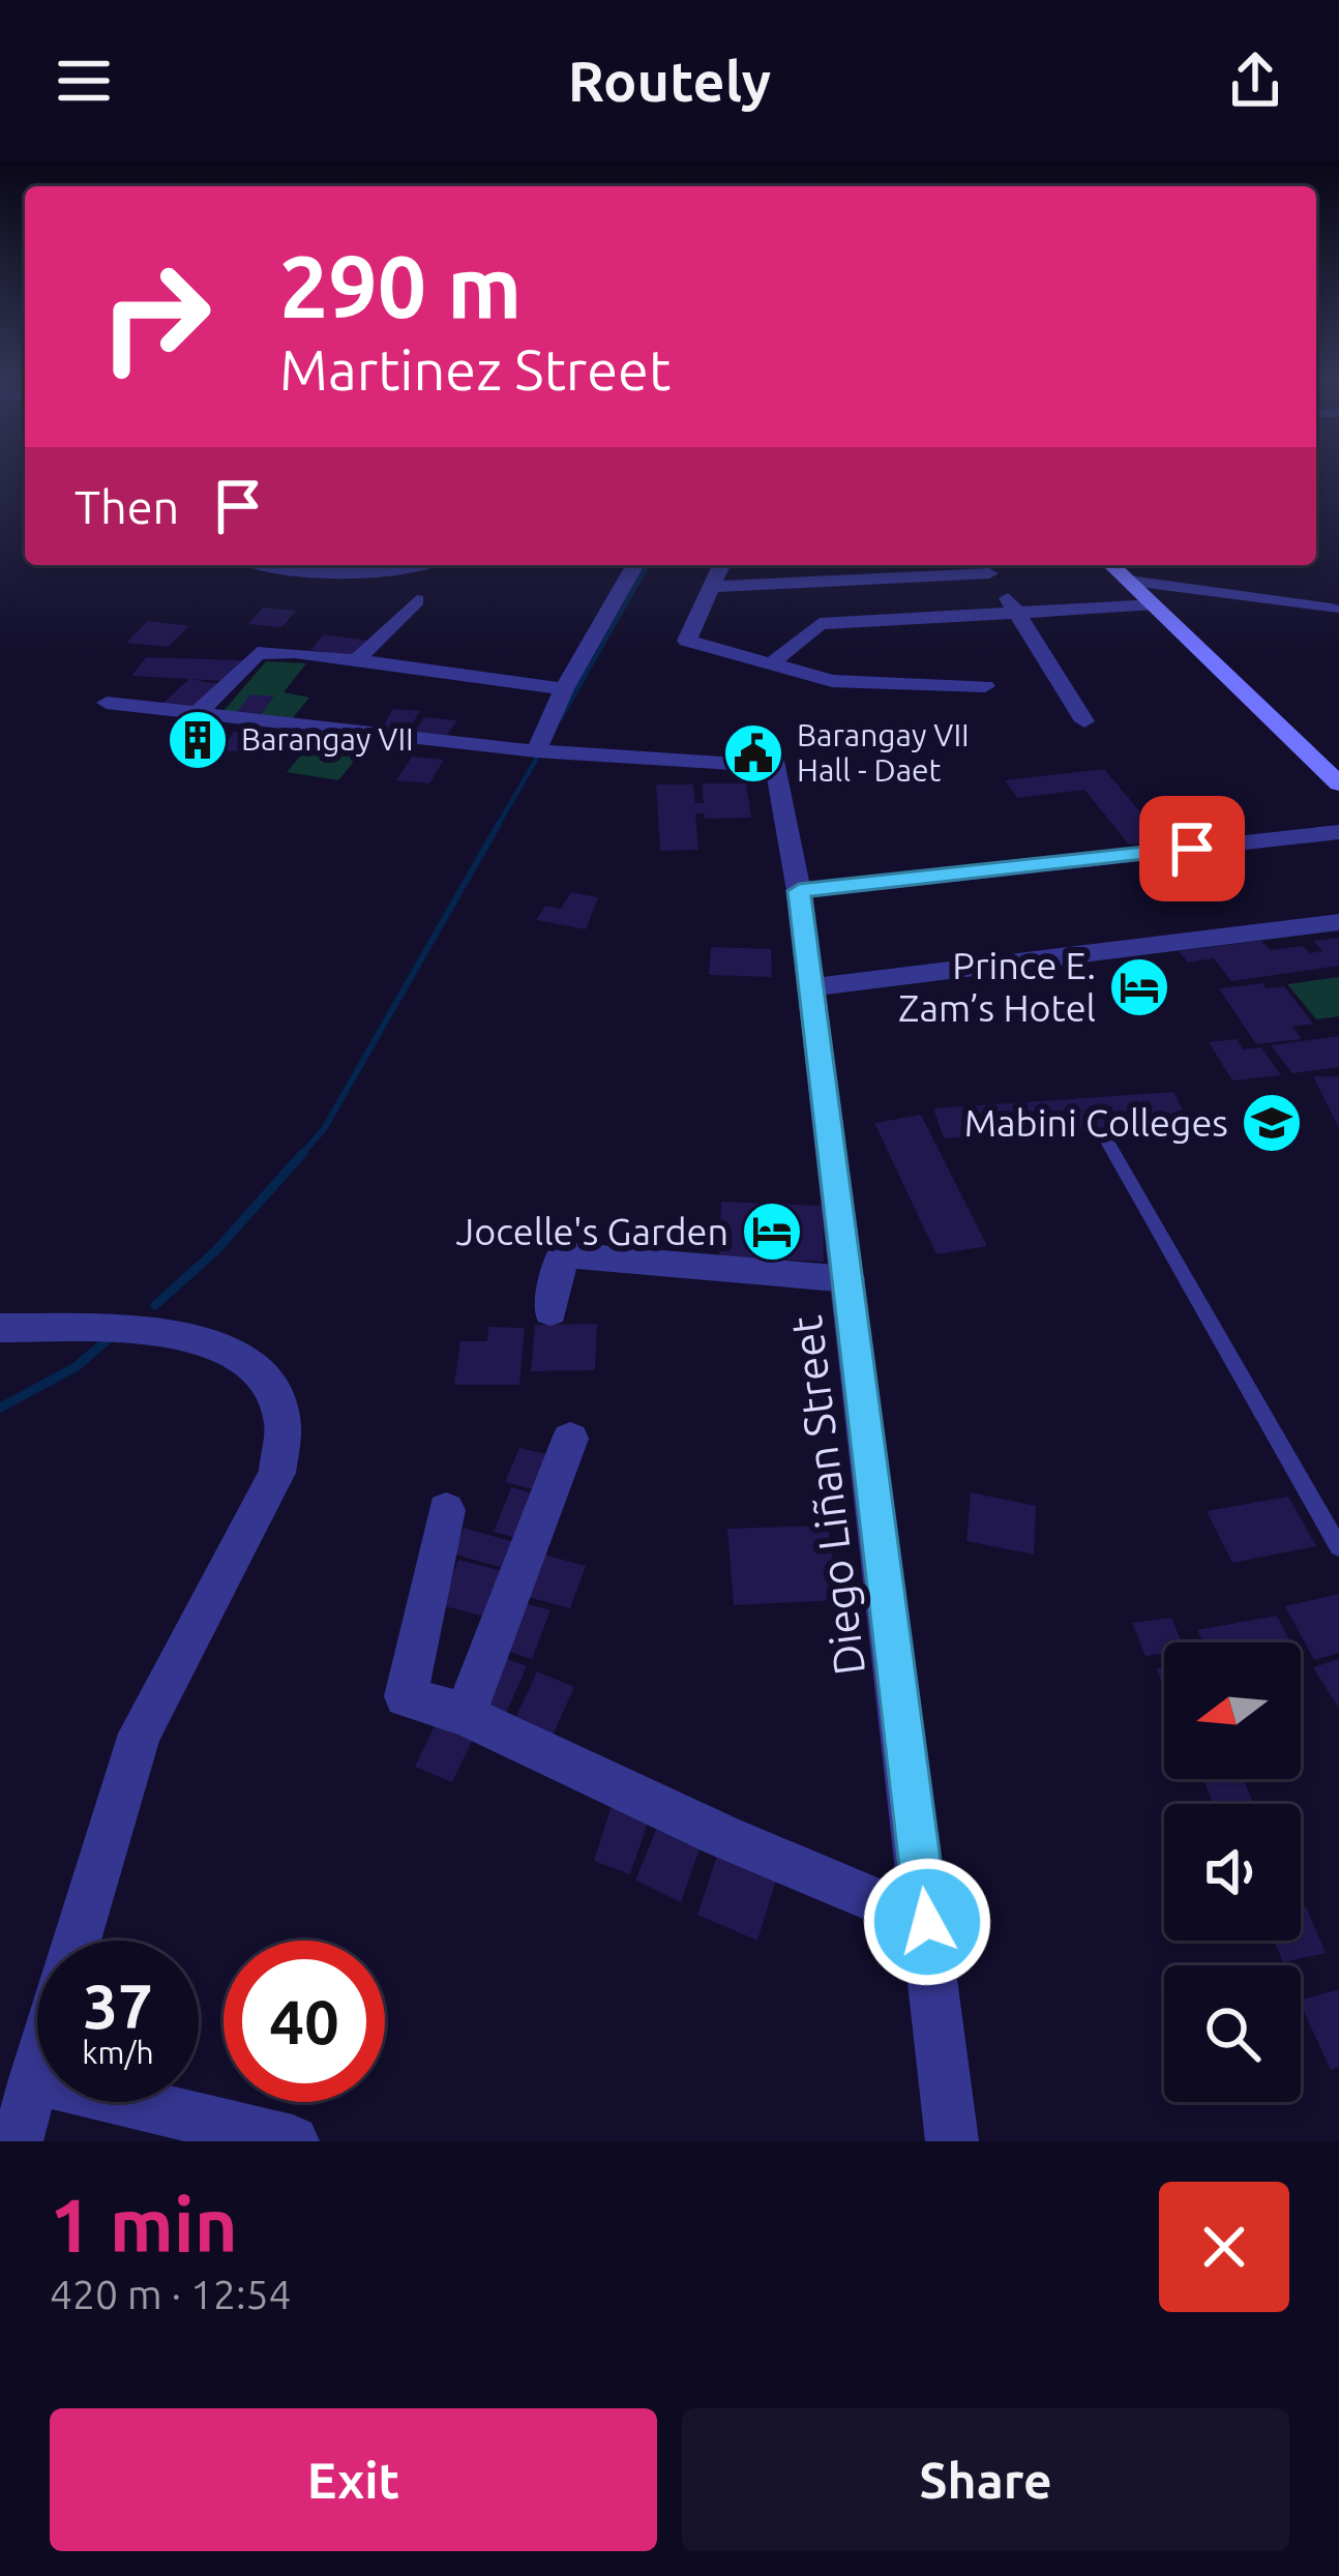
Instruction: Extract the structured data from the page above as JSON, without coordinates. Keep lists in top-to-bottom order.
{
  "streets": {
    "street": ["Diego Liñan Street"]
  },
  "places": {
    "building": ["Barangay VII"],
    "public building": ["Barangay VII Hall - Daet"],
    "hotel": ["Prince E. Zam’s Hotel", "Jocelle's Garden"],
    "school or university": ["Mabini Colleges"]
  },
  "north": "left",
  "page": {
    "header": "Routely",
    "turn": ["290 m", "Martinez Street"],
    "then": "Then",
    "speed": "37 km/h",
    "limit": "40",
    "heading": ["1 min", "420 m · 12:54"],
    "buttons": ["Exit", "Share"]
  }
}
